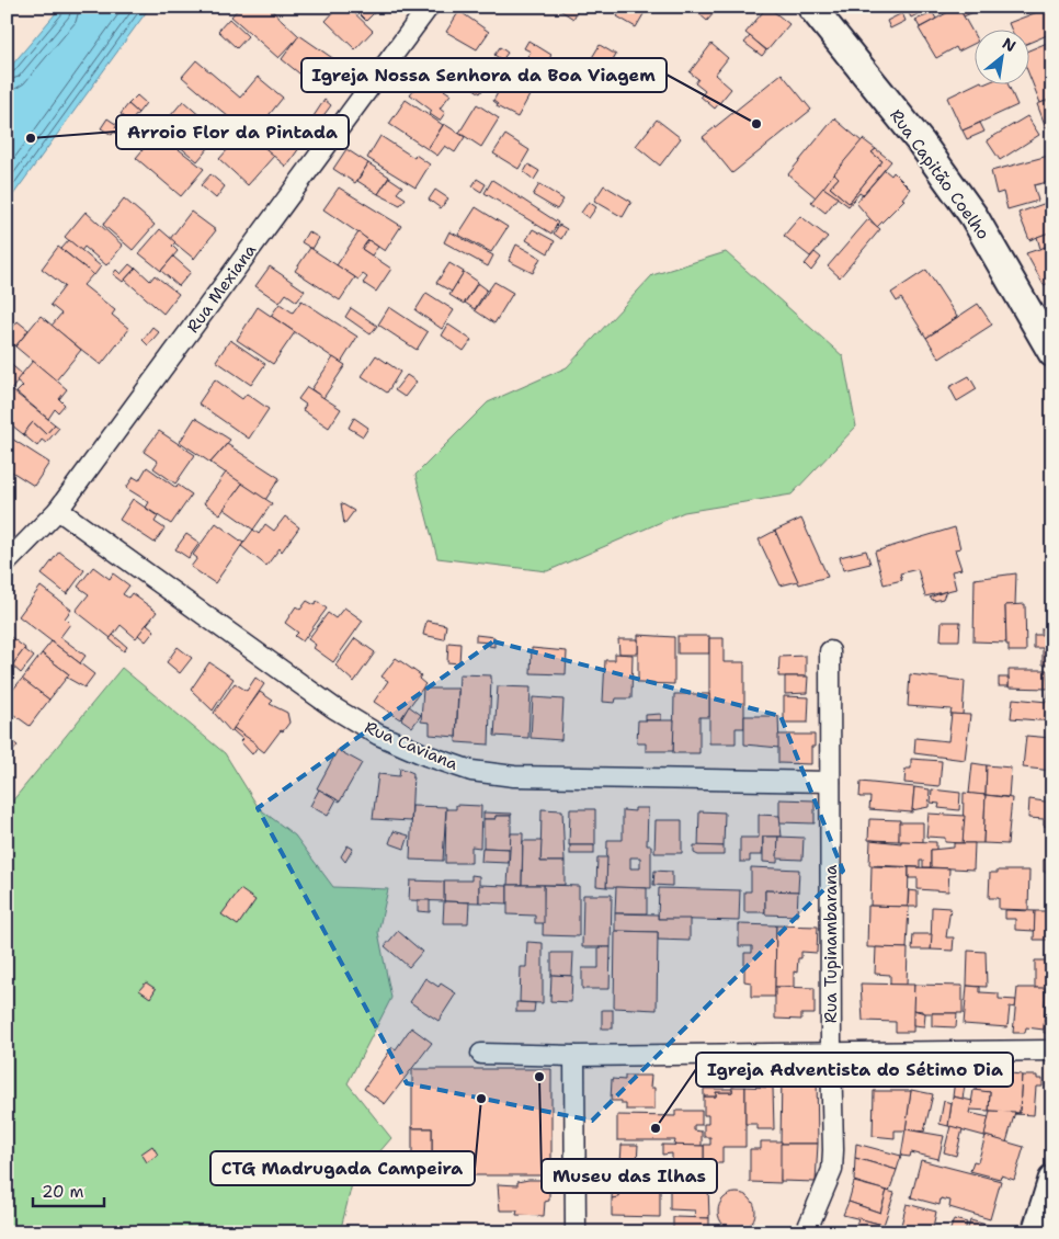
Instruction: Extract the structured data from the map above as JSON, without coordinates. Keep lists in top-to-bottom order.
{
  "streets": {
    "street": [
      "Rua Capitão Coelho",
      "Rua Mexiana",
      "Rua Caviana",
      "Rua Tupinambarana"
    ]
  },
  "crossings": [
    ["Rua Mexiana", "Rua Caviana"],
    ["Rua Caviana", "Rua Tupinambarana"]
  ],
  "places": [
    "Igreja Nossa Senhora da Boa Viagem",
    "Arroio Flor da Pintada",
    "Museu das Ilhas",
    "CTG Madrugada Campeira",
    "Igreja Adventista do Sétimo Dia"
  ],
  "scale_bar": "20 m",
  "north": "top right"
}
